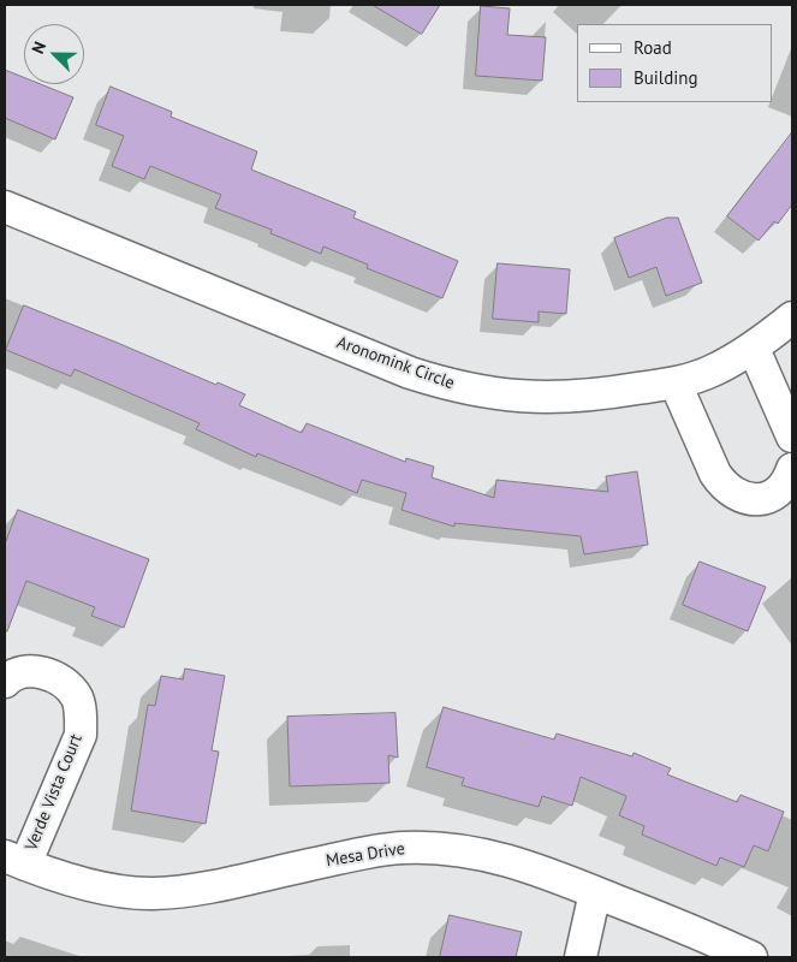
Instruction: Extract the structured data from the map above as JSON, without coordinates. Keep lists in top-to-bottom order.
{
  "streets": {
    "street": ["Aronomink Circle", "Verde Vista Court", "Mesa Drive"]
  },
  "crossings": [
    ["Verde Vista Court", "Mesa Drive"]
  ],
  "legend": ["Road", "Building"],
  "north": "top left"
}
